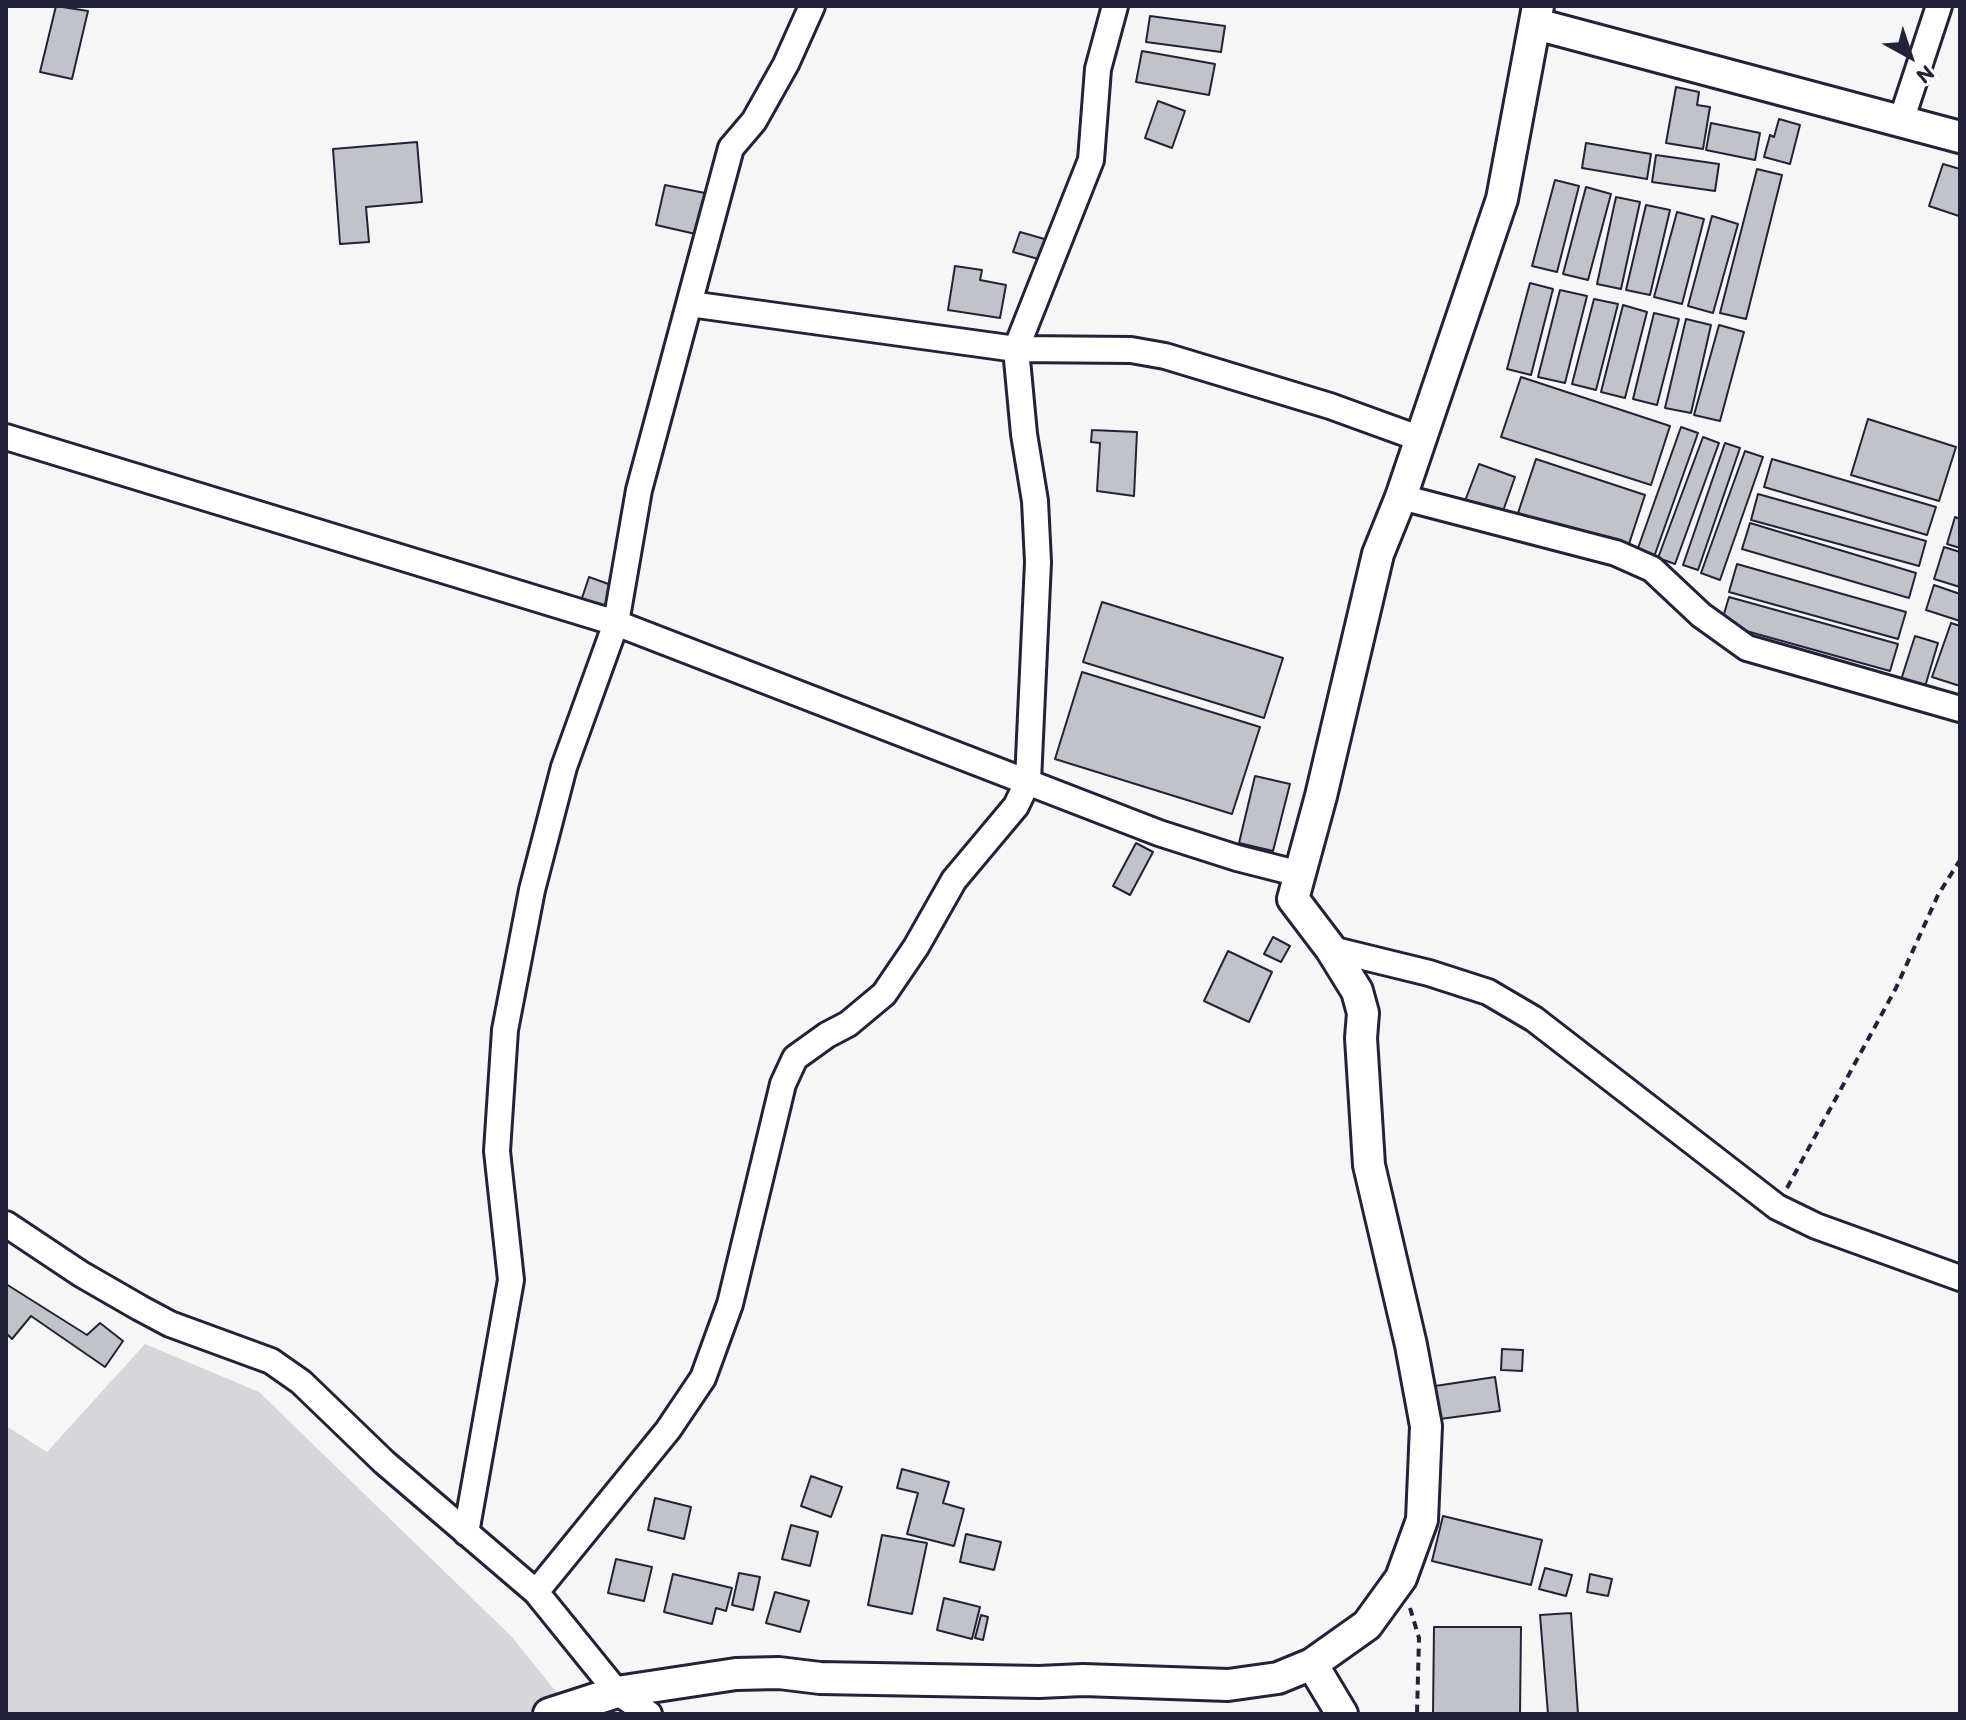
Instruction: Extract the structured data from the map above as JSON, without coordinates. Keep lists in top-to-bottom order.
{
  "north": "bottom right"
}
